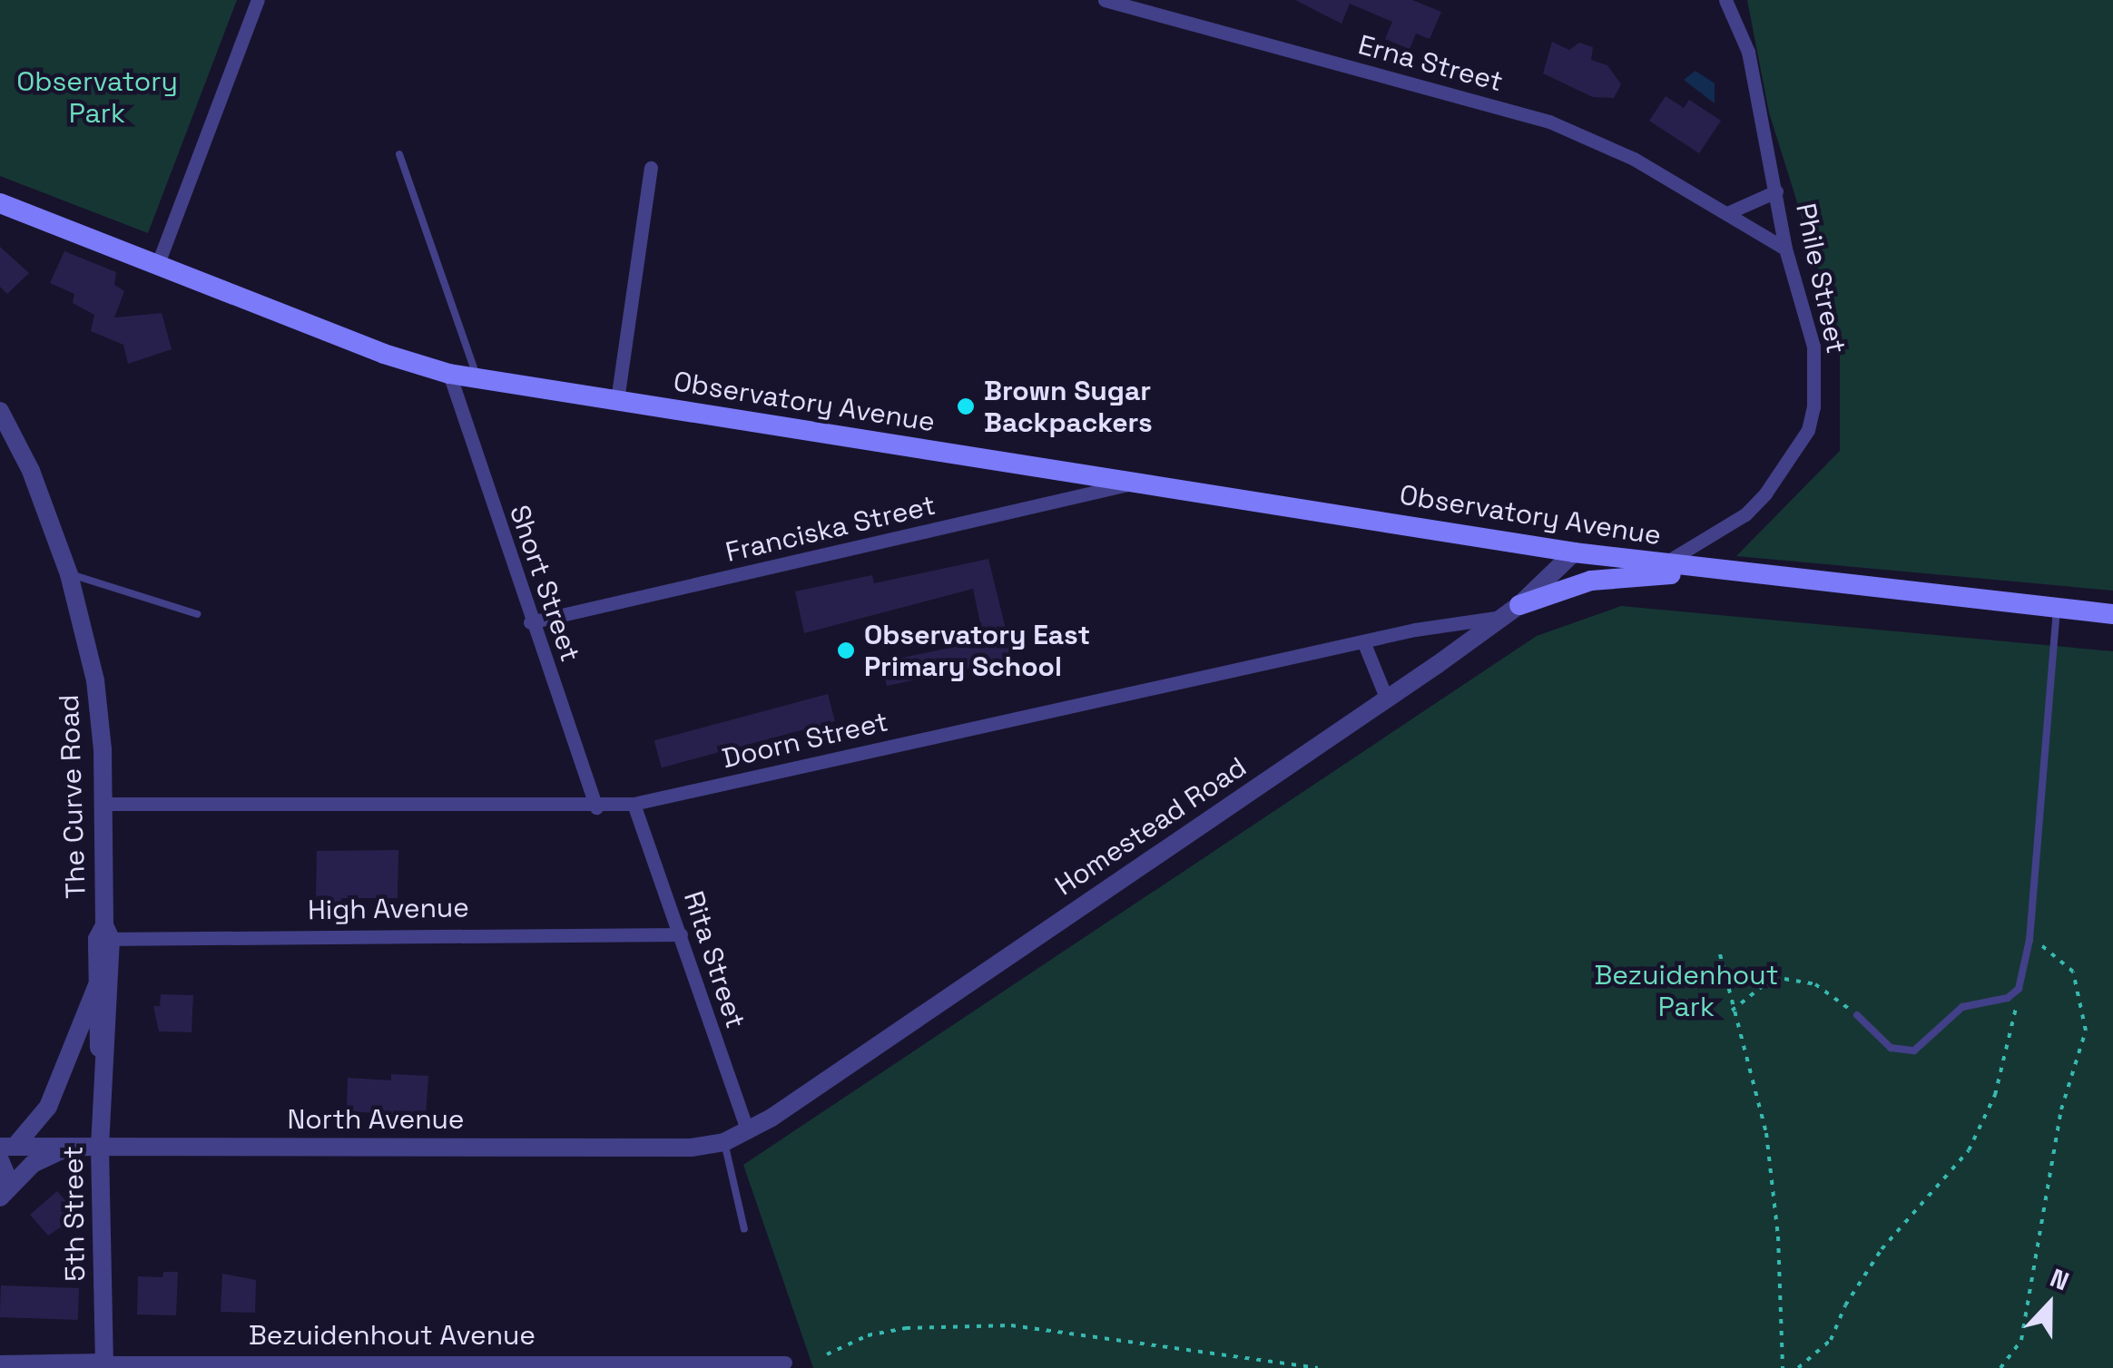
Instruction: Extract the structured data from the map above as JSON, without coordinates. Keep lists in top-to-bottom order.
{
  "streets": {
    "main road": ["Observatory Avenue"],
    "street": [
      "Erna Street",
      "Phile Street",
      "Franciska Street",
      "Short Street",
      "Doorn Street",
      "The Curve Road",
      "Homestead Road",
      "High Avenue",
      "Rita Street",
      "North Avenue",
      "5th Street",
      "Bezuidenhout Avenue"
    ]
  },
  "crossings": [
    ["Erna Street", "Phile Street"],
    ["Phile Street", "Observatory Avenue"],
    ["Observatory Avenue", "Franciska Street"],
    ["Observatory Avenue", "Short Street"],
    ["Observatory Avenue", "Homestead Road"],
    ["Franciska Street", "Short Street"],
    ["Short Street", "Doorn Street"],
    ["Doorn Street", "The Curve Road"],
    ["Doorn Street", "Homestead Road"],
    ["Doorn Street", "Rita Street"],
    ["The Curve Road", "High Avenue"],
    ["The Curve Road", "5th Street"],
    ["Homestead Road", "Rita Street"],
    ["Homestead Road", "North Avenue"],
    ["High Avenue", "Rita Street"],
    ["High Avenue", "5th Street"],
    ["Rita Street", "North Avenue"],
    ["North Avenue", "5th Street"],
    ["5th Street", "Bezuidenhout Avenue"]
  ],
  "parks": ["Observatory Park", "Bezuidenhout Park"],
  "places": ["Brown Sugar Backpackers", "Observatory East Primary School"],
  "north": "top"
}
